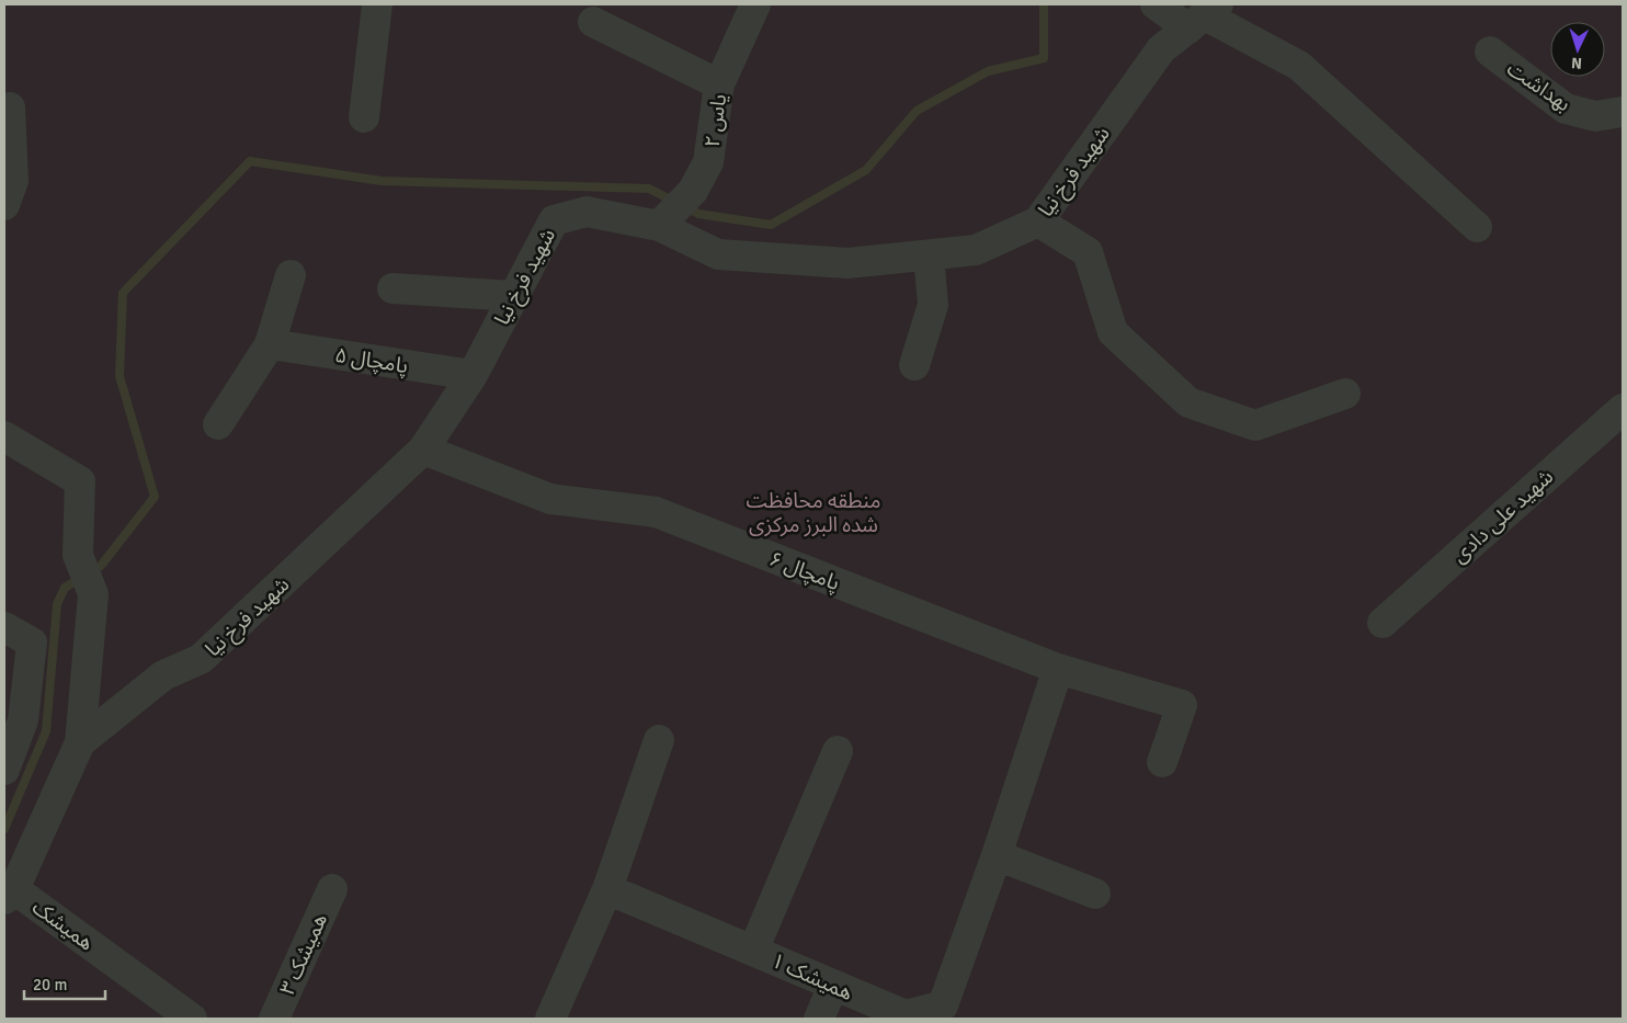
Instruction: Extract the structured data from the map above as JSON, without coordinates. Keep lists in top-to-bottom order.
{
  "streets": {
    "street": [
      "بهداشت",
      "یاس ۲",
      "شهید فرخ نیا",
      "پامچال ۵",
      "شهید علی دادی",
      "پامچال ۶",
      "همیشک",
      "همیشک ۳",
      "همیشک ۱"
    ]
  },
  "crossings": [
    ["یاس ۲", "شهید فرخ نیا"],
    ["شهید فرخ نیا", "پامچال ۵"],
    ["شهید فرخ نیا", "پامچال ۶"],
    ["شهید فرخ نیا", "همیشک"],
    ["پامچال ۶", "همیشک ۱"]
  ],
  "parks": ["منطقه محافظت شده البرز مرکزی"],
  "scale_bar": "20 m",
  "north": "bottom"
}
